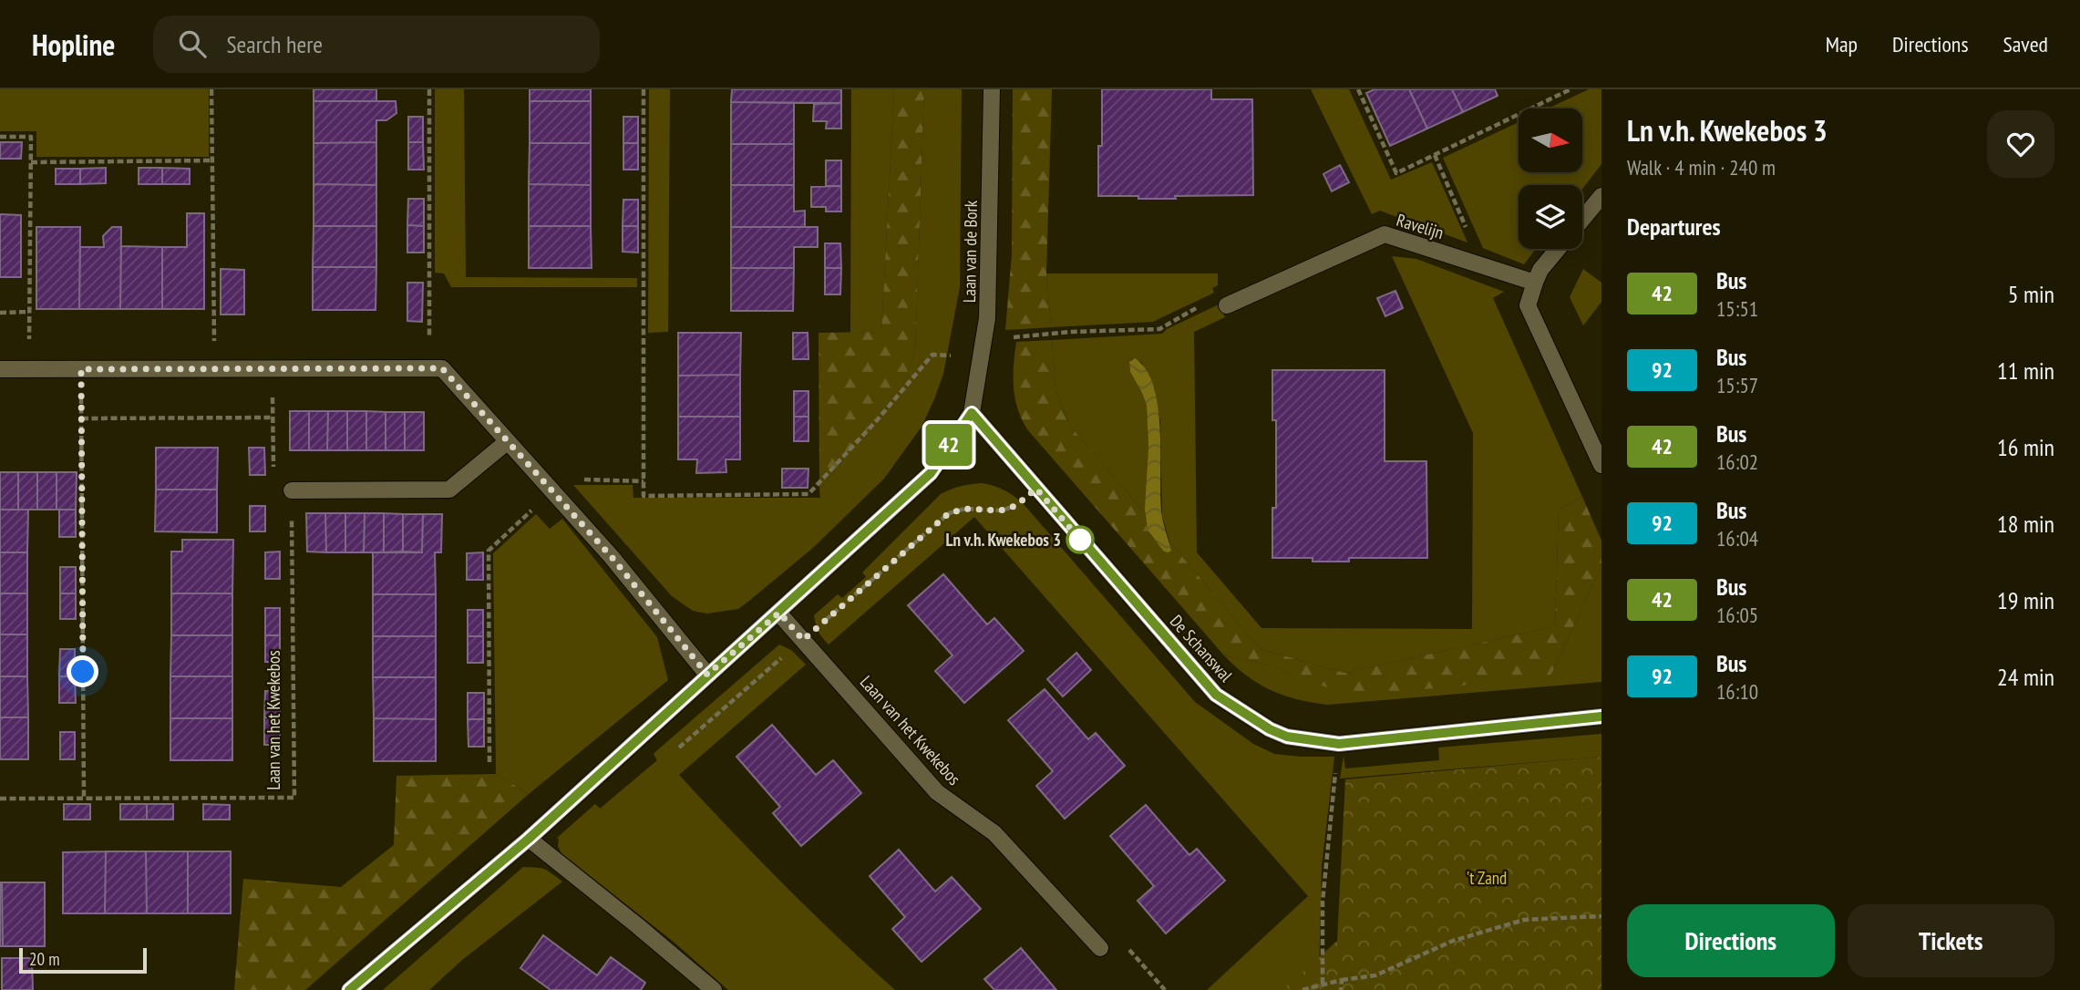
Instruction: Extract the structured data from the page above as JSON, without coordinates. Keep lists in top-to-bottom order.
{
  "streets": {
    "street": [
      "Ravelijn",
      "Laan van de Bork",
      "De Schanswal",
      "Laan van het Kwekebos"
    ]
  },
  "crossings": [
    ["Laan van de Bork", "De Schanswal"]
  ],
  "parks": ["'t Zand"],
  "places": ["Ln v.h. Kwekebos 3"],
  "lines": ["bus line 42"],
  "scale_bar": "20 m",
  "north": "right",
  "page": {
    "header": "Hopline",
    "search": "Search here",
    "nav": ["Map", "Directions", "Saved"],
    "on_map": "42",
    "heading": [
      ["Ln v.h. Kwekebos 3", "Walk · 4 min · 240 m"],
      "Departures"
    ],
    "list": [
      {
        "mark": "42",
        "name": "Bus",
        "note": "15:51",
        "value": "5 min"
      },
      {
        "mark": "92",
        "name": "Bus",
        "note": "15:57",
        "value": "11 min"
      },
      {
        "mark": "42",
        "name": "Bus",
        "note": "16:02",
        "value": "16 min"
      },
      {
        "mark": "92",
        "name": "Bus",
        "note": "16:04",
        "value": "18 min"
      },
      {
        "mark": "42",
        "name": "Bus",
        "note": "16:05",
        "value": "19 min"
      },
      {
        "mark": "92",
        "name": "Bus",
        "note": "16:10",
        "value": "24 min"
      }
    ],
    "buttons": ["Directions", "Tickets"],
    "scale": "20 m"
  }
}
